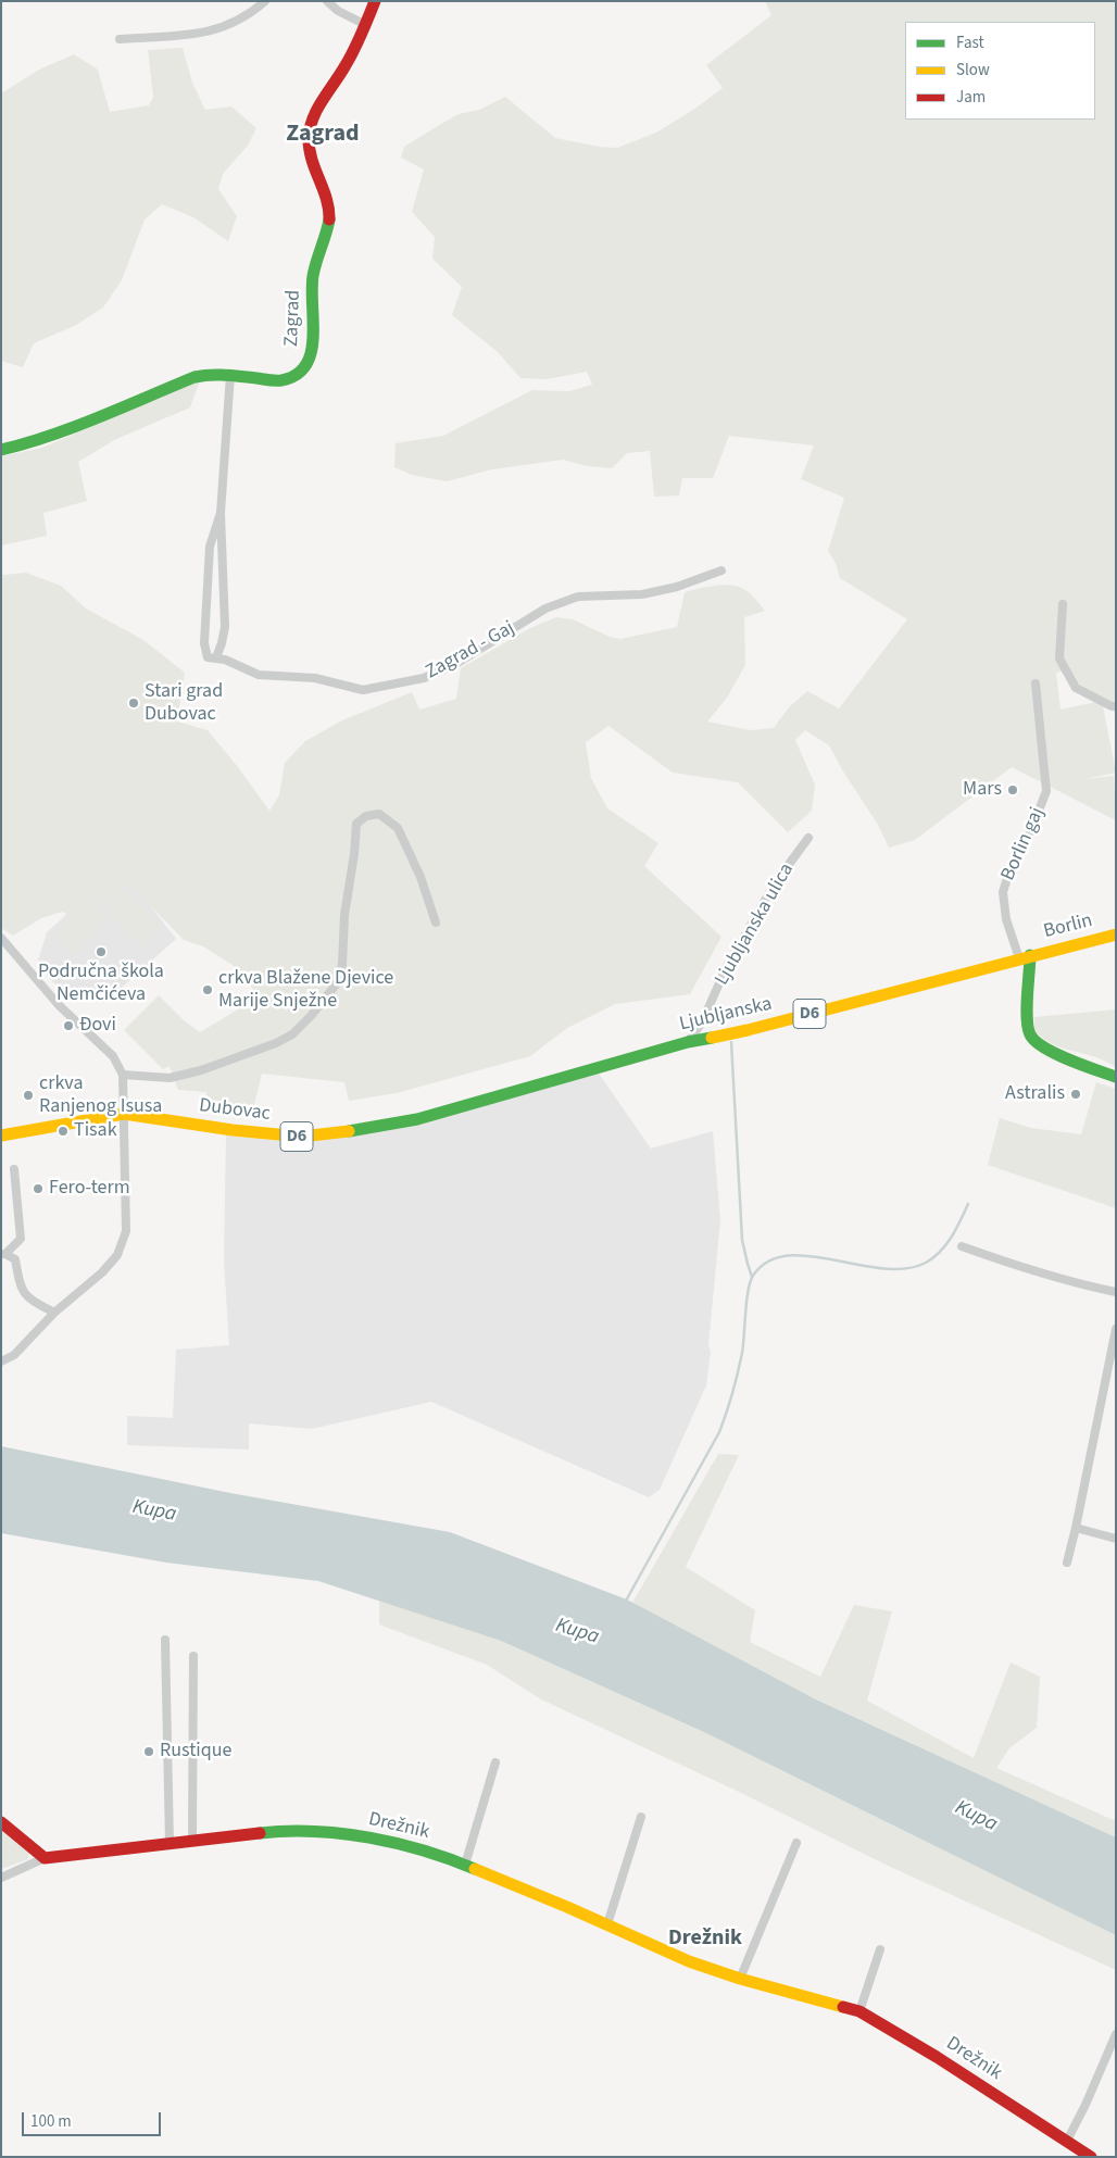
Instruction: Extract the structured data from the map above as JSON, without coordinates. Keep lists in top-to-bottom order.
{
  "streets": {
    "main road": [
      "Zagrad",
      "Borlin",
      "D6",
      "Ljubljanska",
      "Dubovac",
      "Drežnik"
    ],
    "street": ["Zagrad - Gaj", "Borlin gaj", "Ljubljanska ulica"]
  },
  "crossings": [
    ["Borlin gaj", "Borlin"],
    ["Borlin gaj", "Ljubljanska"],
    ["Ljubljanska ulica", "Ljubljanska"],
    ["Borlin", "Ljubljanska"],
    ["Ljubljanska", "Dubovac"]
  ],
  "districts": ["Zagrad", "Drežnik"],
  "water": ["Kupa"],
  "places": [
    "Stari grad Dubovac",
    "Mars",
    "Područna škola Nemčićeva",
    "crkva Blažene Djevice Marije Snježne",
    "Đovi",
    "Astralis",
    "crkva Ranjenog Isusa",
    "Tisak",
    "Fero-term",
    "Rustique"
  ],
  "legend": ["Fast", "Slow", "Jam"],
  "scale_bar": "100 m"
}
